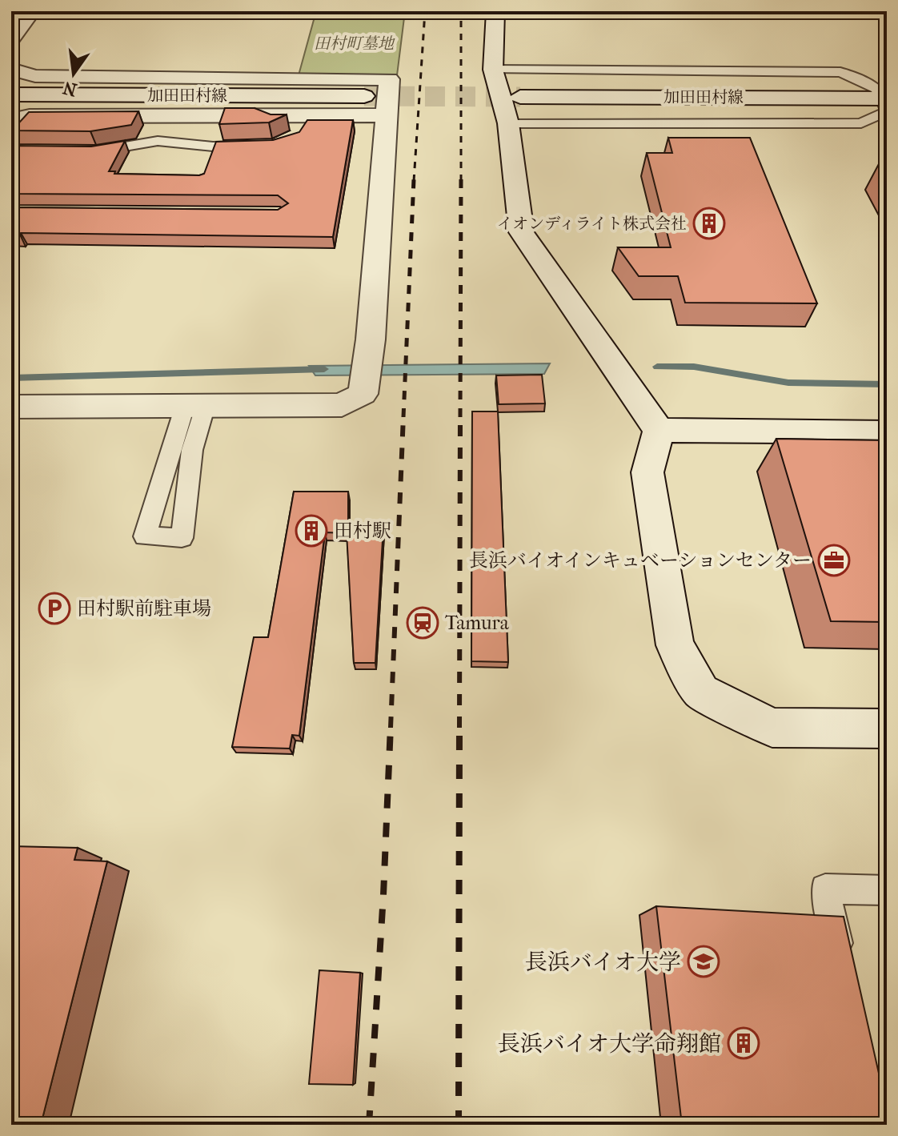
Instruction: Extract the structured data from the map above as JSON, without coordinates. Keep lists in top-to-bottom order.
{
  "streets": {
    "street": ["加田田村線"]
  },
  "parks": ["田村町墓地"],
  "places": {
    "building": ["イオンディライト株式会社", "田村駅", "長浜バイオ大学命翔館"],
    "office": ["長浜バイオインキュベーションセンター"],
    "parking": ["田村駅前駐車場"],
    "station": ["Tamura"],
    "school or university": ["長浜バイオ大学"]
  },
  "north": "bottom"
}
